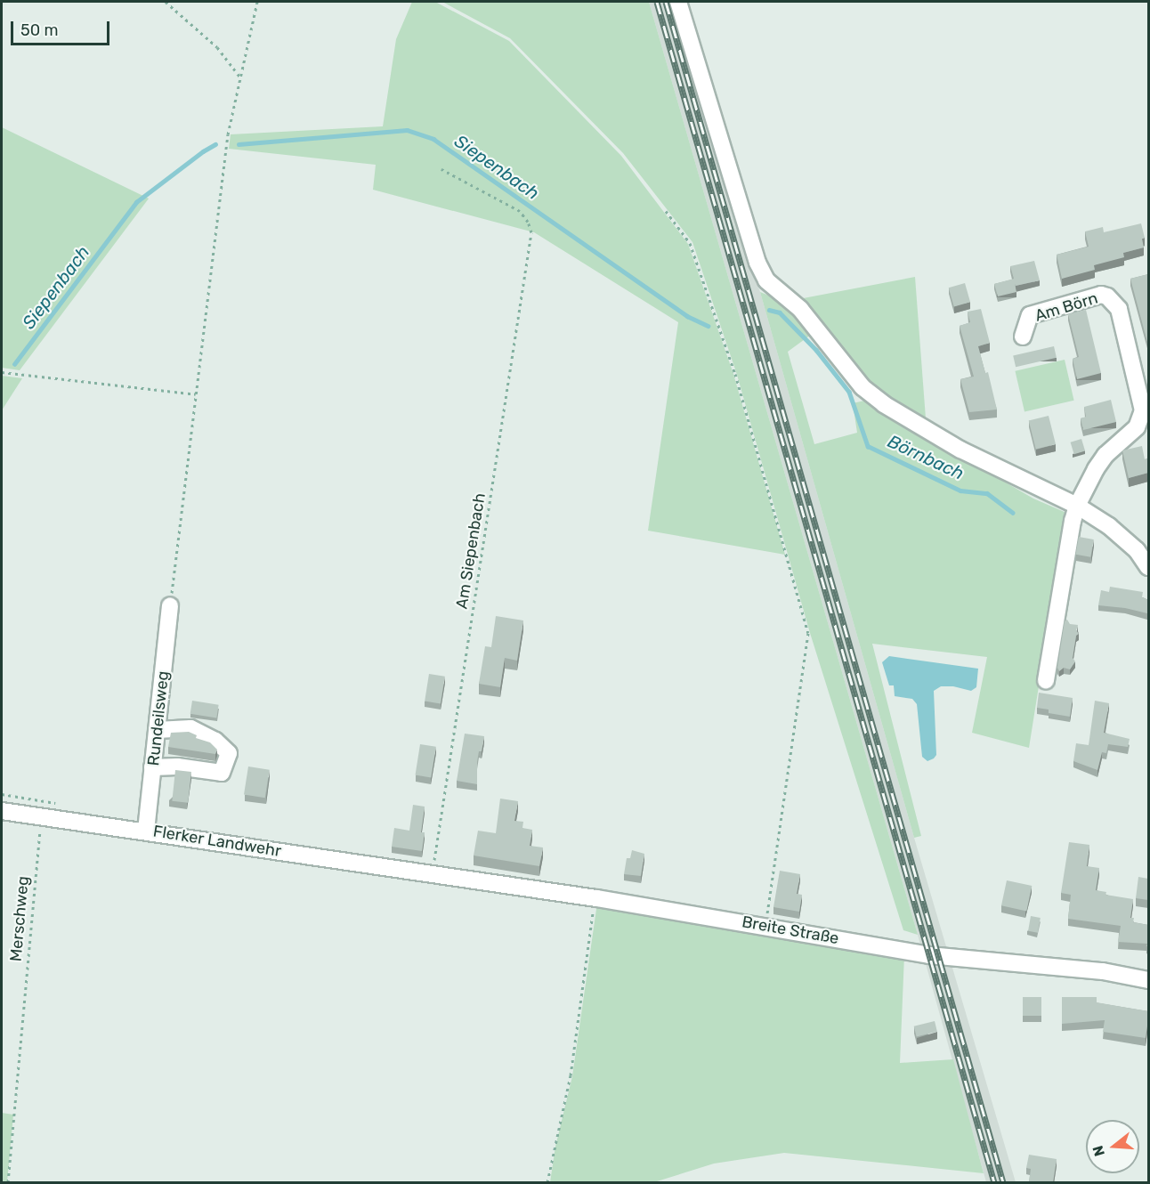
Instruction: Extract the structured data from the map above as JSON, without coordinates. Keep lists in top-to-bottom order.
{
  "streets": {
    "street": [
      "Am Börn",
      "Rundeilsweg",
      "Flerker Landwehr",
      "Breite Straße"
    ],
    "path": ["Am Siepenbach", "Merschweg"]
  },
  "crossings": [
    ["Am Siepenbach", "Flerker Landwehr"],
    ["Am Siepenbach", "Breite Straße"],
    ["Rundeilsweg", "Flerker Landwehr"],
    ["Flerker Landwehr", "Merschweg"],
    ["Flerker Landwehr", "Breite Straße"]
  ],
  "water": ["Siepenbach", "Börnbach"],
  "scale_bar": "50 m",
  "north": "left"
}
